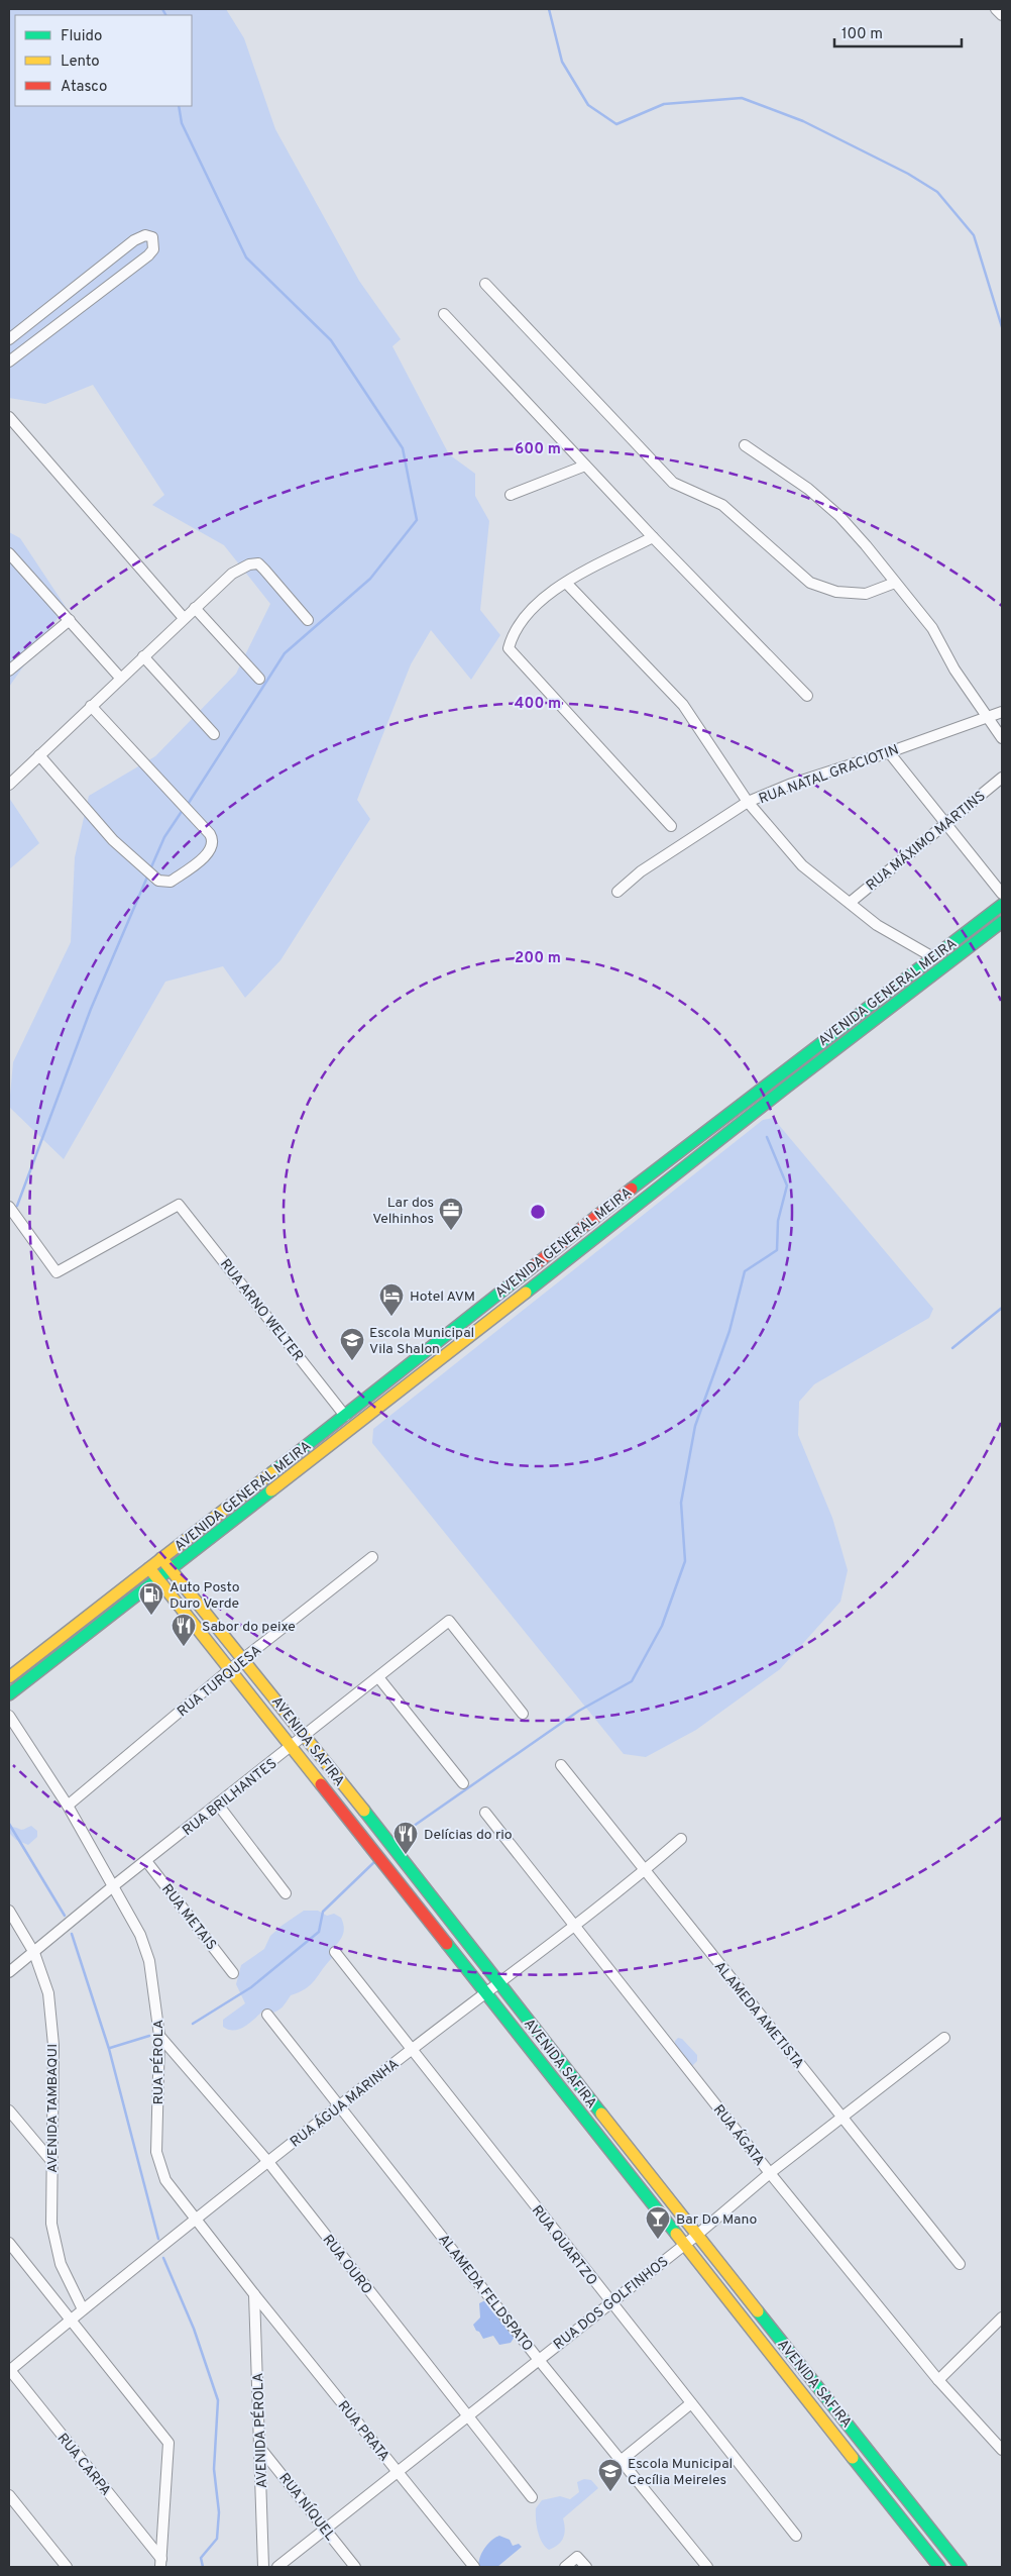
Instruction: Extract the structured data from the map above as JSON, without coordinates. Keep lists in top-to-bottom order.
{
  "streets": {
    "street": [
      "RUA NATAL GRACIOTIN",
      "RUA MÁXIMO MARTINS",
      "AVENIDA GENERAL MEIRA",
      "RUA ARNO WELTER",
      "RUA TURQUESA",
      "AVENIDA SAFIRA",
      "RUA BRILHANTES",
      "RUA METAIS",
      "ALAMEDA AMETISTA",
      "RUA PÉROLA",
      "RUA ÁGUA MARINHA",
      "AVENIDA TAMBAQUI",
      "RUA ÁGATA",
      "RUA QUARTZO",
      "RUA OURO",
      "ALAMEDA FELDSPATO",
      "RUA DOS GOLFINHOS",
      "AVENIDA PÉROLA",
      "RUA PRATA",
      "RUA CARPA",
      "RUA NÍQUEL"
    ]
  },
  "crossings": [
    ["AVENIDA GENERAL MEIRA", "RUA ARNO WELTER"],
    ["AVENIDA GENERAL MEIRA", "AVENIDA SAFIRA"],
    ["RUA TURQUESA", "AVENIDA SAFIRA"],
    ["RUA TURQUESA", "RUA PÉROLA"],
    ["AVENIDA SAFIRA", "RUA BRILHANTES"],
    ["AVENIDA SAFIRA", "RUA ÁGUA MARINHA"],
    ["AVENIDA SAFIRA", "RUA DOS GOLFINHOS"],
    ["RUA BRILHANTES", "RUA METAIS"],
    ["RUA BRILHANTES", "RUA PÉROLA"],
    ["RUA BRILHANTES", "AVENIDA TAMBAQUI"],
    ["ALAMEDA AMETISTA", "RUA ÁGUA MARINHA"],
    ["ALAMEDA AMETISTA", "RUA DOS GOLFINHOS"],
    ["RUA PÉROLA", "RUA ÁGUA MARINHA"],
    ["RUA PÉROLA", "RUA OURO"],
    ["RUA PÉROLA", "AVENIDA PÉROLA"],
    ["RUA PÉROLA", "RUA PRATA"],
    ["RUA ÁGUA MARINHA", "AVENIDA TAMBAQUI"],
    ["RUA ÁGUA MARINHA", "RUA ÁGATA"],
    ["RUA ÁGUA MARINHA", "RUA QUARTZO"],
    ["RUA ÁGUA MARINHA", "RUA OURO"],
    ["RUA ÁGUA MARINHA", "ALAMEDA FELDSPATO"],
    ["RUA ÁGUA MARINHA", "RUA CARPA"],
    ["RUA ÁGATA", "RUA DOS GOLFINHOS"],
    ["RUA QUARTZO", "RUA DOS GOLFINHOS"],
    ["RUA OURO", "RUA DOS GOLFINHOS"],
    ["ALAMEDA FELDSPATO", "RUA DOS GOLFINHOS"],
    ["RUA DOS GOLFINHOS", "RUA PRATA"],
    ["RUA DOS GOLFINHOS", "RUA NÍQUEL"],
    ["AVENIDA PÉROLA", "RUA PRATA"],
    ["AVENIDA PÉROLA", "RUA NÍQUEL"]
  ],
  "places": {
    "office": ["Lar dos Velhinhos"],
    "hotel": ["Hotel AVM"],
    "school or university": ["Escola Municipal Vila Shalon", "Escola Municipal Cecília Meireles"],
    "fuel station": ["Auto Posto Duro Verde"],
    "restaurant": ["Sabor do peixe", "Delícias do rio"],
    "bar": ["Bar Do Mano"]
  },
  "legend": ["Fluido", "Lento", "Atasco"],
  "scale_bar": "100 m",
  "rings": ["600 m", "400 m", "200 m"]
}
